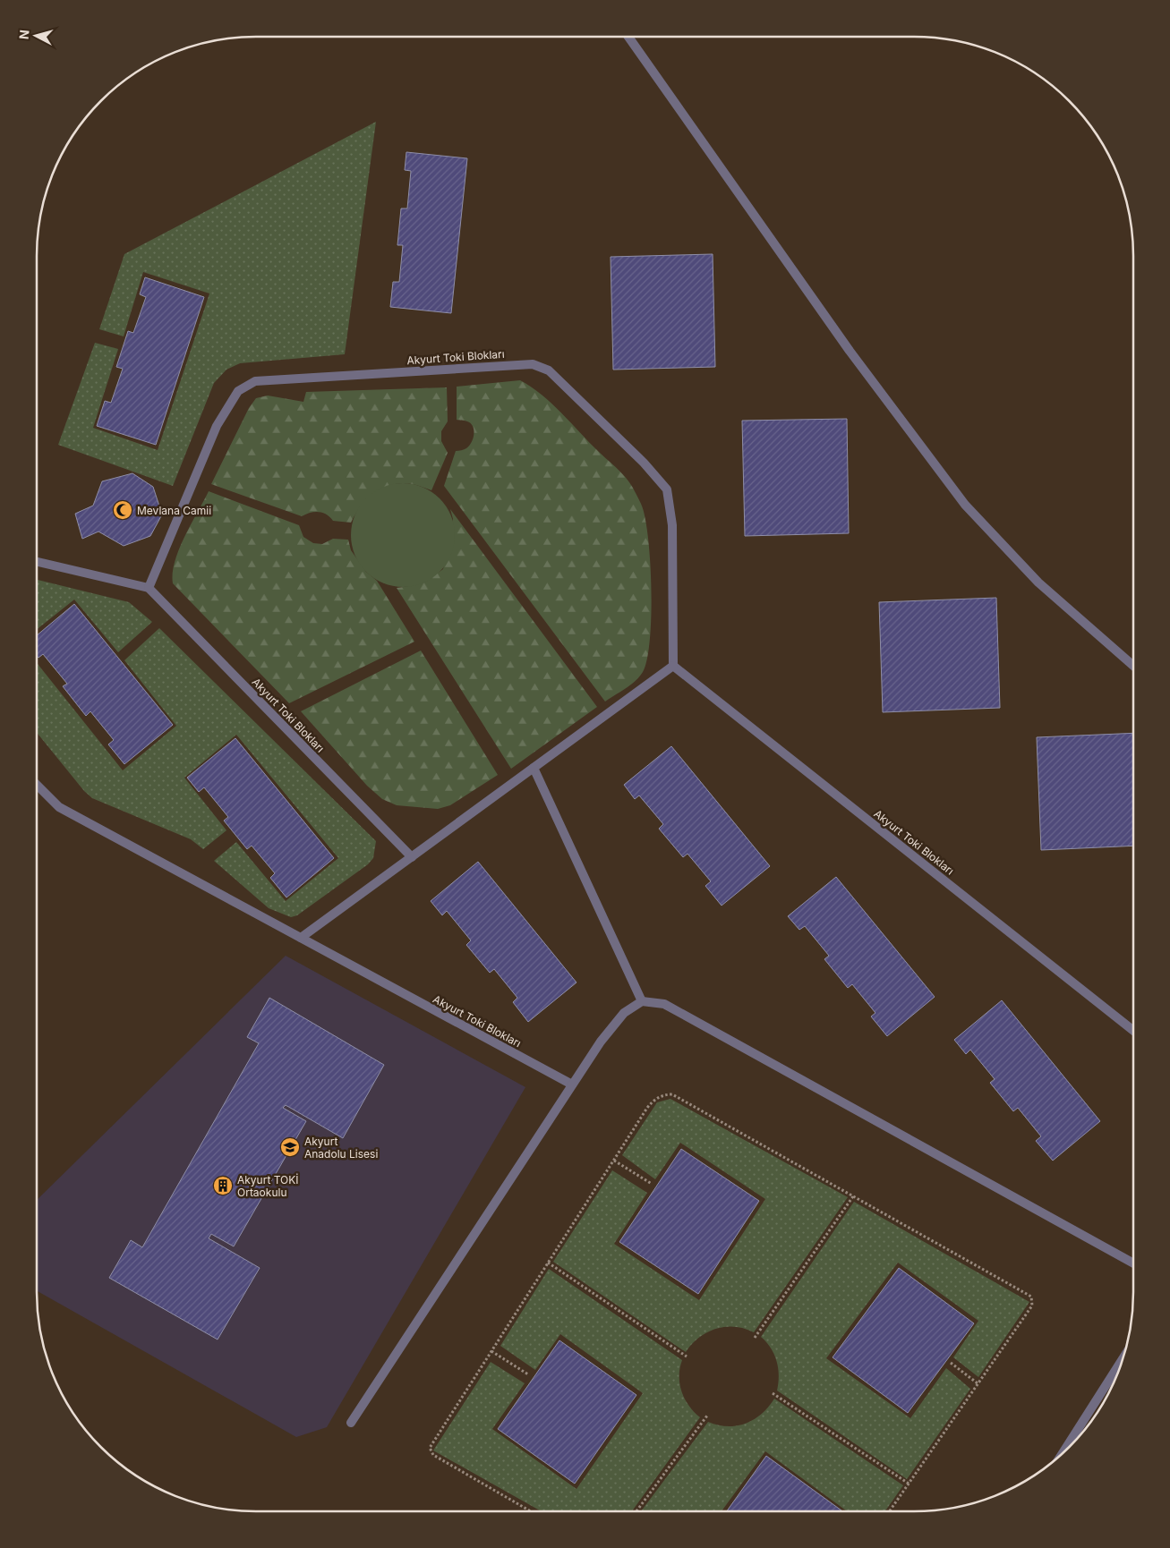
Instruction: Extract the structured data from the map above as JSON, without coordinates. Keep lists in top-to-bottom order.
{
  "streets": {
    "street": ["Akyurt Toki Blokları"]
  },
  "places": {
    "mosque": ["Mevlana Camii"],
    "school or university": ["Akyurt Anadolu Lisesi"],
    "building": ["Akyurt TOKİ Ortaokulu"]
  },
  "north": "left"
}
